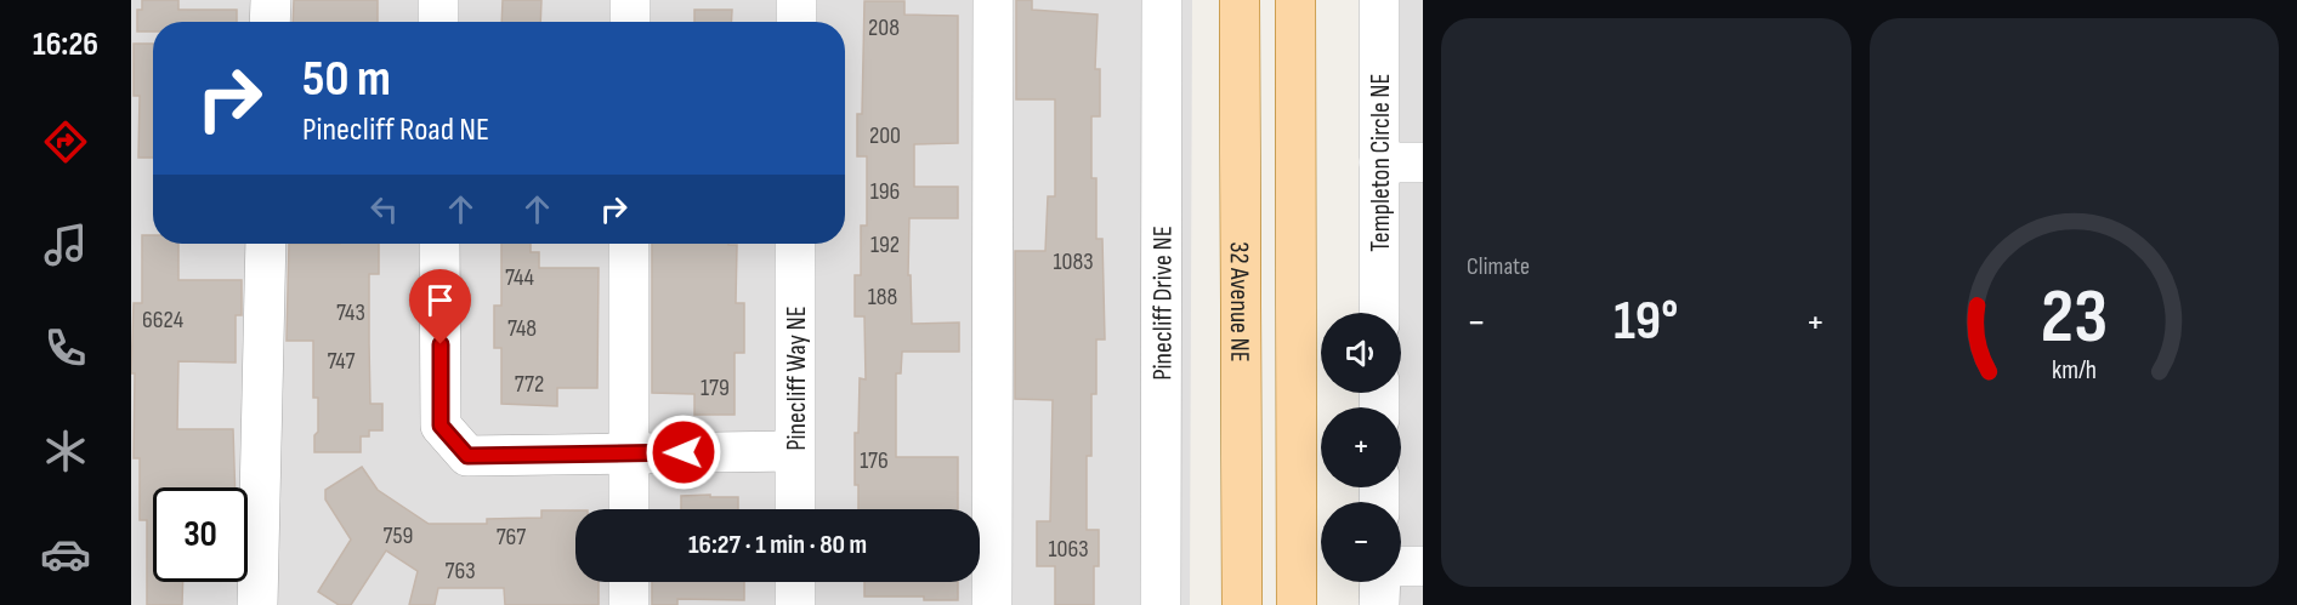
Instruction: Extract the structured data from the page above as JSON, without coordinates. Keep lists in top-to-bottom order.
{
  "streets": {
    "main road": ["32 Avenue NE"],
    "street": ["Templeton Circle NE", "Pinecliff Drive NE", "Pinecliff Way NE"]
  },
  "house_numbers": [
    "208",
    "200",
    "196",
    "192",
    "1083",
    "744",
    "188",
    "743",
    "6624",
    "748",
    "747",
    "772",
    "179",
    "176",
    "759",
    "767",
    "1063",
    "763"
  ],
  "page": {
    "tabs": "16:26",
    "tile": "Climate",
    "turn": ["50 m", "Pinecliff Road NE"],
    "heat": ["−", "19°", "+"],
    "map_buttons": ["+", "−"],
    "limit": "30",
    "trip": "16:27 · 1 min · 80 m",
    "gauge": ["23", "km/h"]
  }
}
